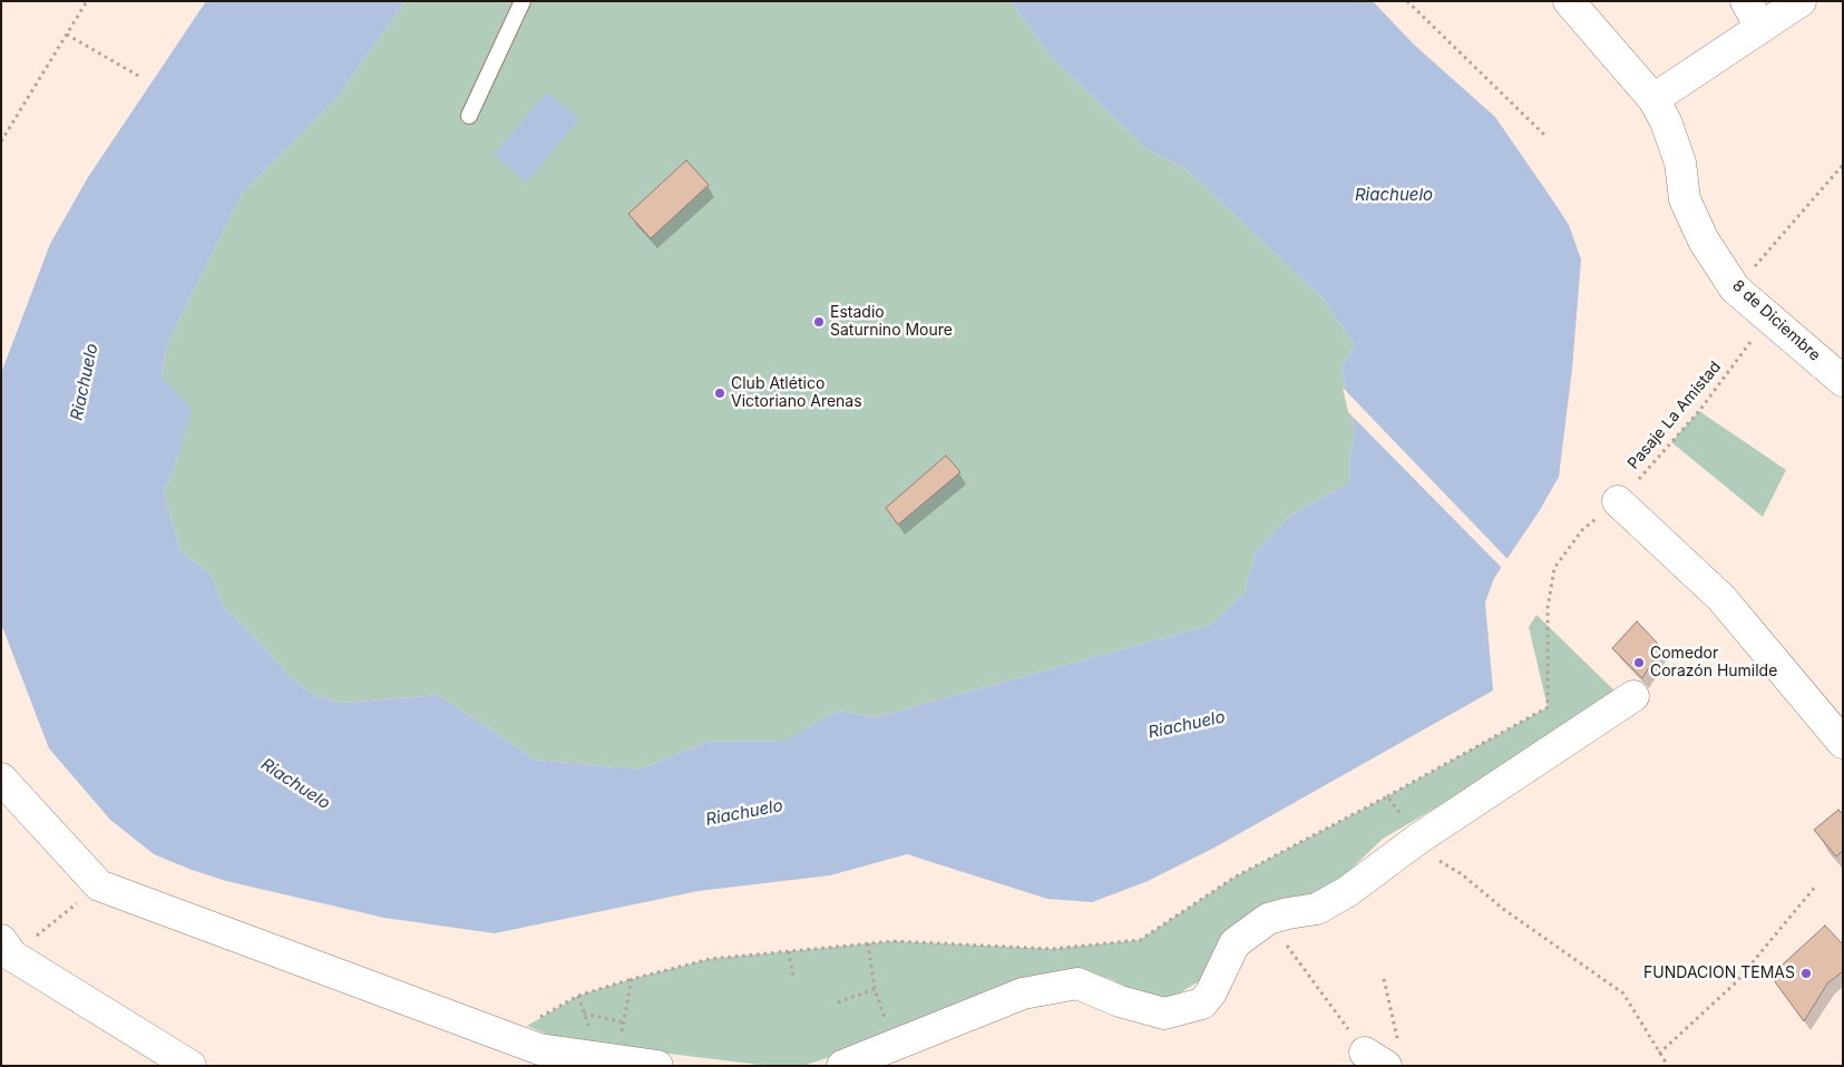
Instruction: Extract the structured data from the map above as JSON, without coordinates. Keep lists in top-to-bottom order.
{
  "streets": {
    "street": ["8 de Diciembre"],
    "path": ["Pasaje La Amistad"]
  },
  "crossings": [
    ["8 de Diciembre", "Pasaje La Amistad"]
  ],
  "water": ["Riachuelo"],
  "places": [
    "Estadio Saturnino Moure",
    "Club Atlético Victoriano Arenas",
    "Comedor Corazón Humilde",
    "FUNDACION TEMAS"
  ]
}
